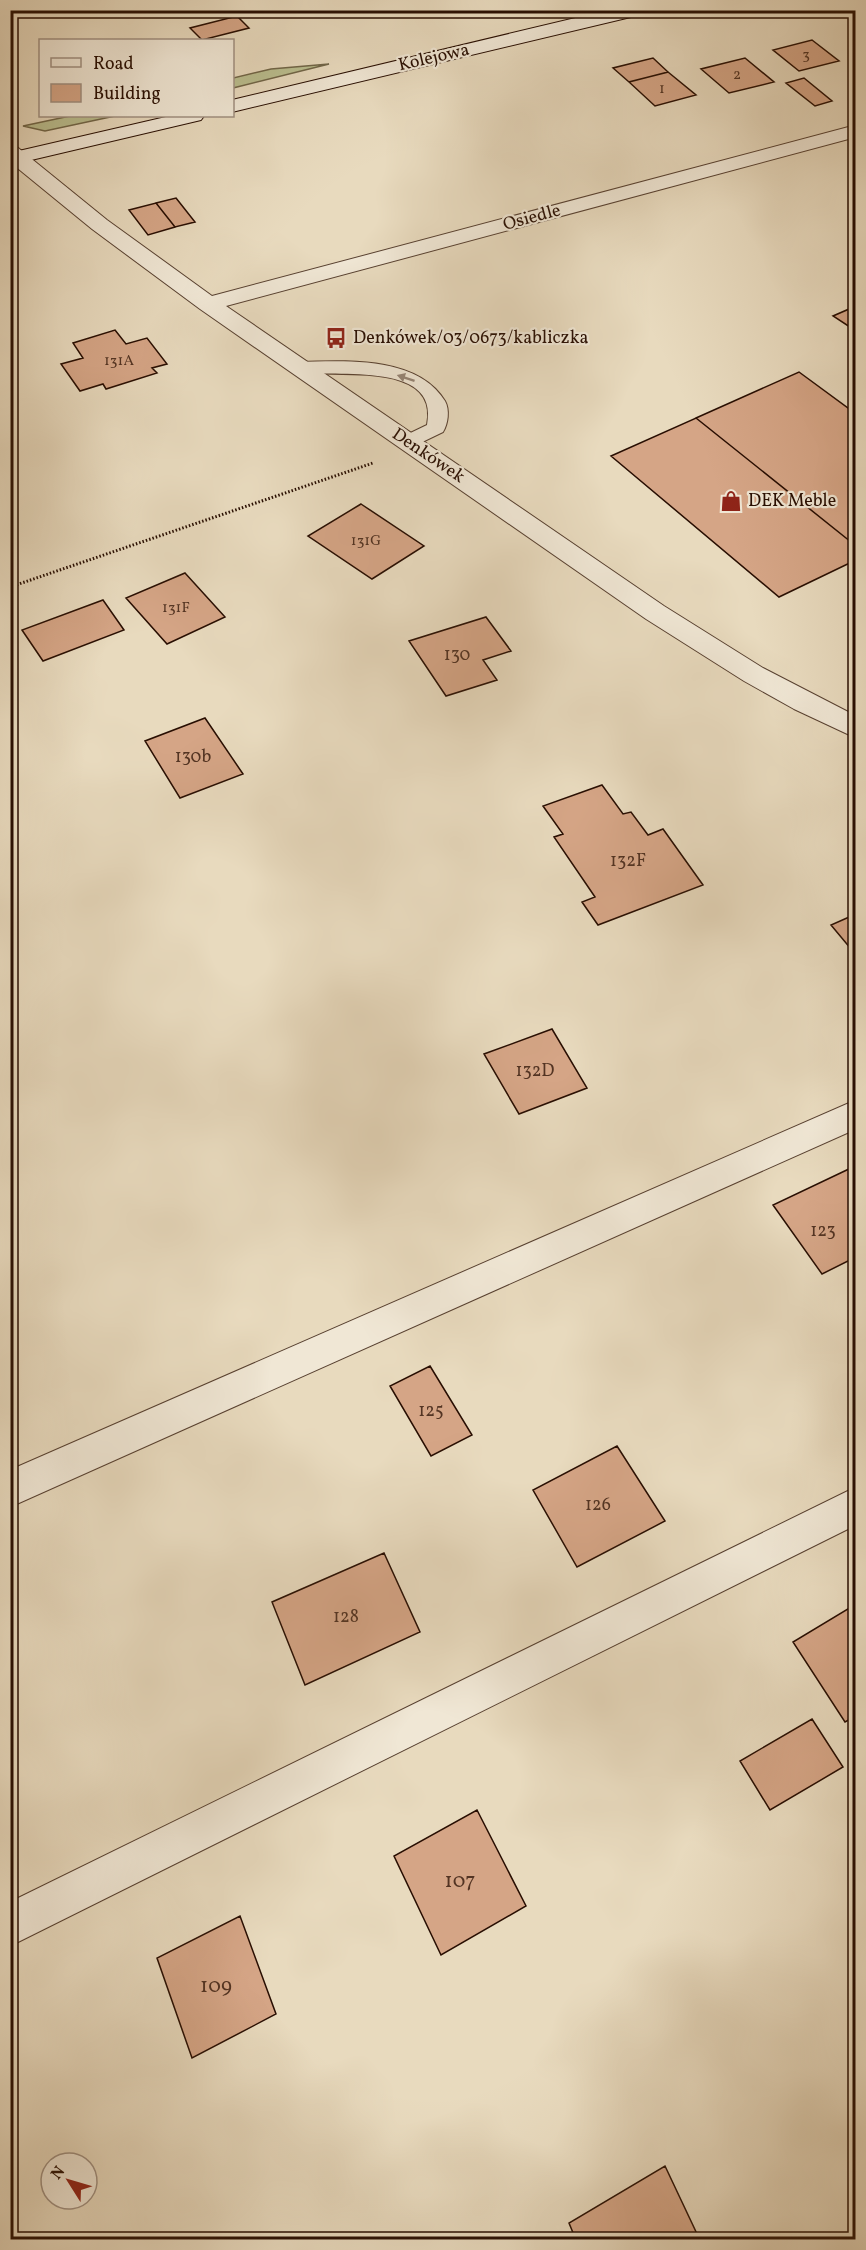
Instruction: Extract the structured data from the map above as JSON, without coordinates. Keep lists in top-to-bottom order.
{
  "streets": {
    "street": ["Kolejowa", "Osiedle", "Denkówek"]
  },
  "crossings": [
    ["Osiedle", "Denkówek"]
  ],
  "places": {
    "bus stop": ["Denkówek/03/0673/kabliczka"],
    "shop": ["DEK Meble"]
  },
  "house_numbers": [
    "3",
    "2",
    "1",
    "131A",
    "131G",
    "131F",
    "130",
    "130b",
    "132F",
    "132D",
    "123",
    "125",
    "126",
    "128",
    "107",
    "109"
  ],
  "legend": ["Road", "Building"],
  "north": "top left"
}
